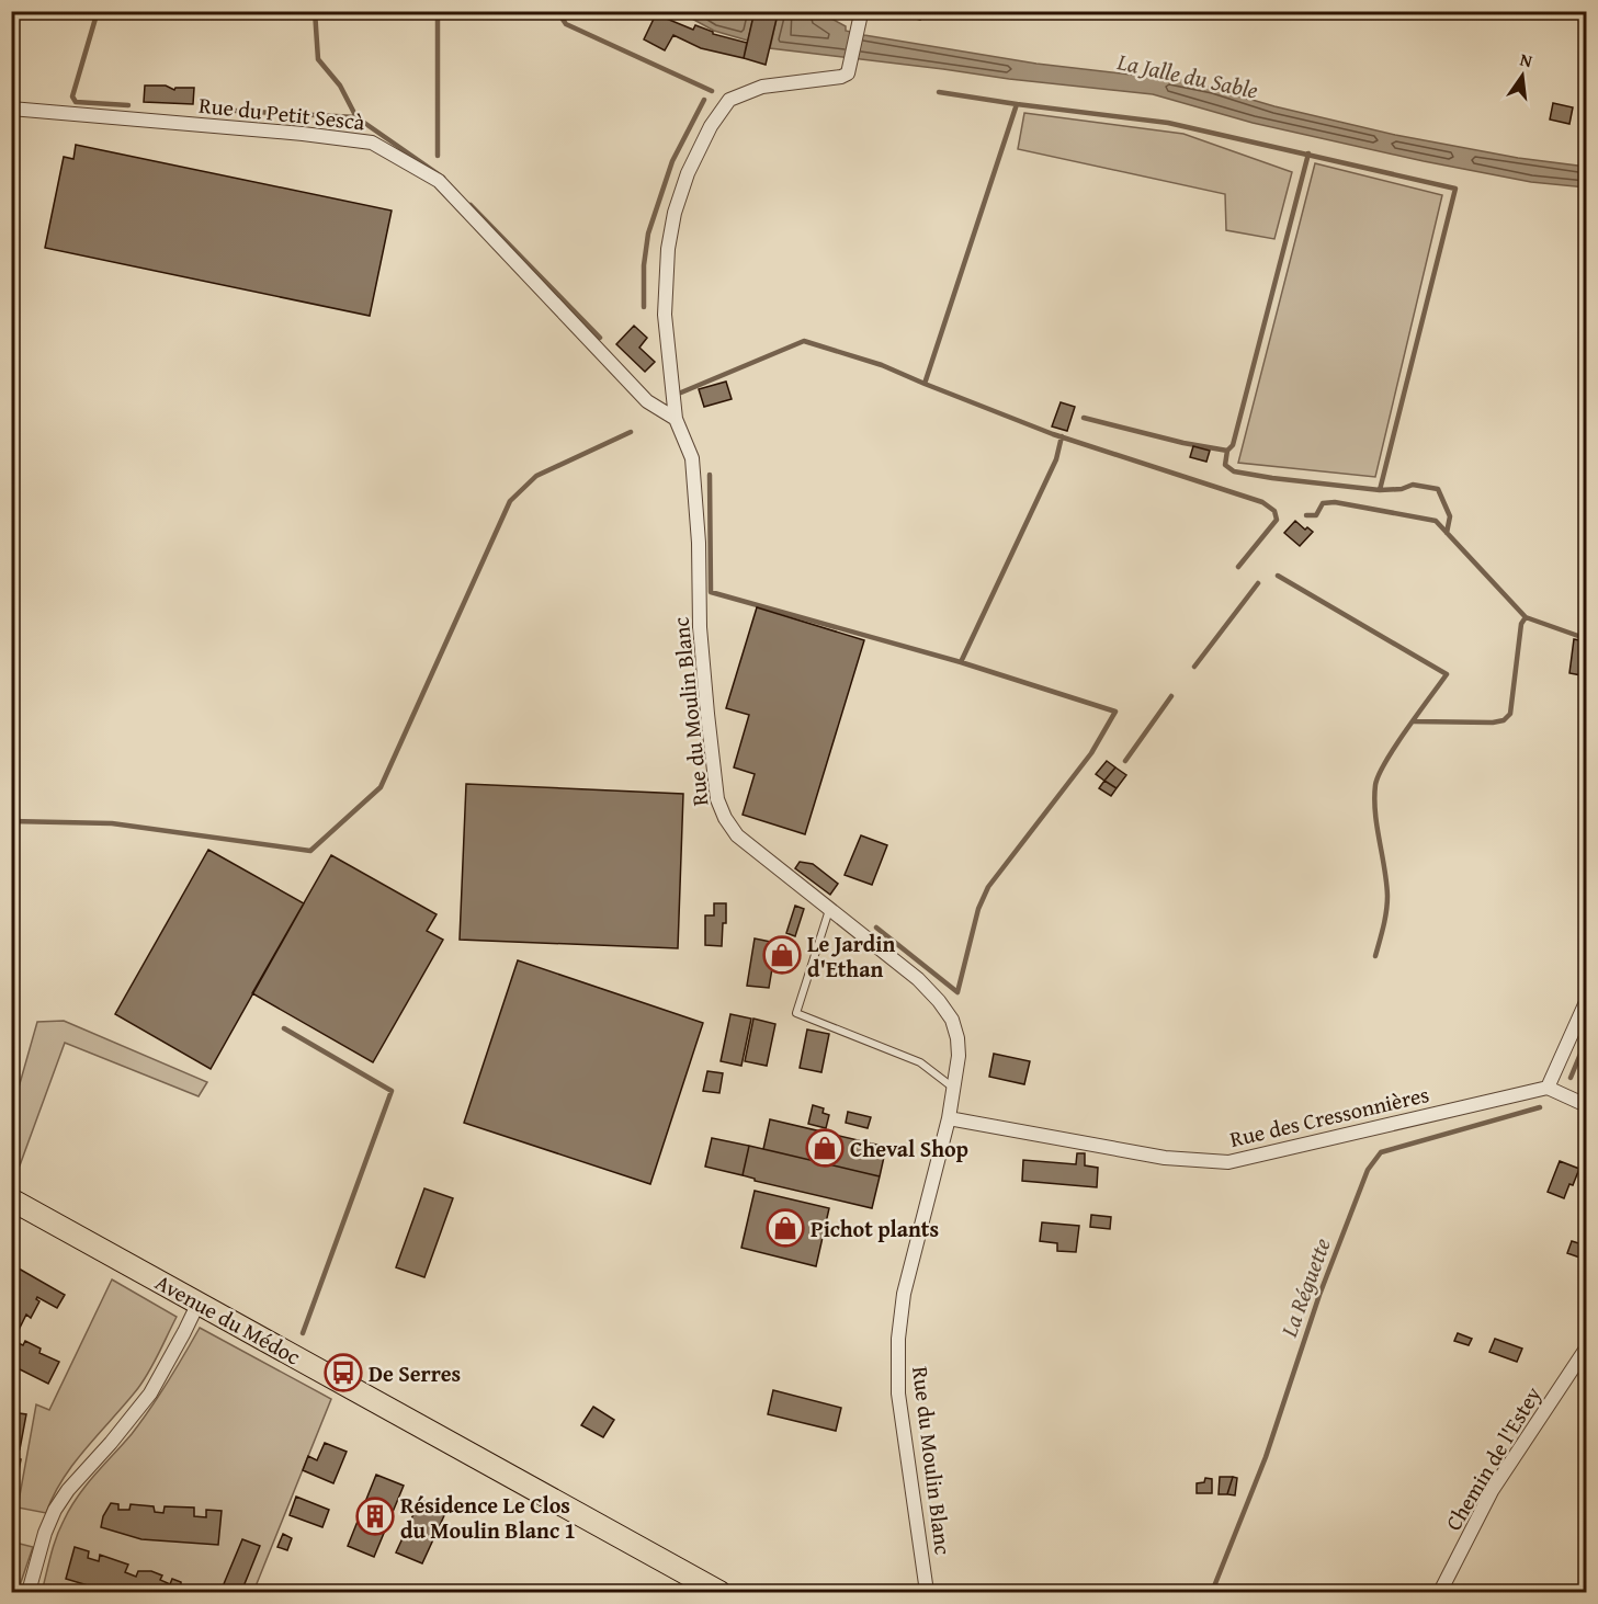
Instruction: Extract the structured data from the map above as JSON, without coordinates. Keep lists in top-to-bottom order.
{
  "streets": {
    "main road": ["Avenue du Médoc"],
    "street": [
      "Rue du Petit Sescà",
      "Rue du Moulin Blanc",
      "Rue des Cressonnières",
      "Chemin de l'Estey"
    ]
  },
  "crossings": [
    ["Rue du Petit Sescà", "Rue du Moulin Blanc"],
    ["Rue du Moulin Blanc", "Rue des Cressonnières"]
  ],
  "water": ["La Jalle du Sable", "La Réguette"],
  "places": {
    "shop": ["Le Jardin d'Ethan", "Cheval Shop", "Pichot plants"],
    "bus stop": ["De Serres"],
    "building": ["Résidence Le Clos du Moulin Blanc 1"]
  },
  "north": "top"
}
